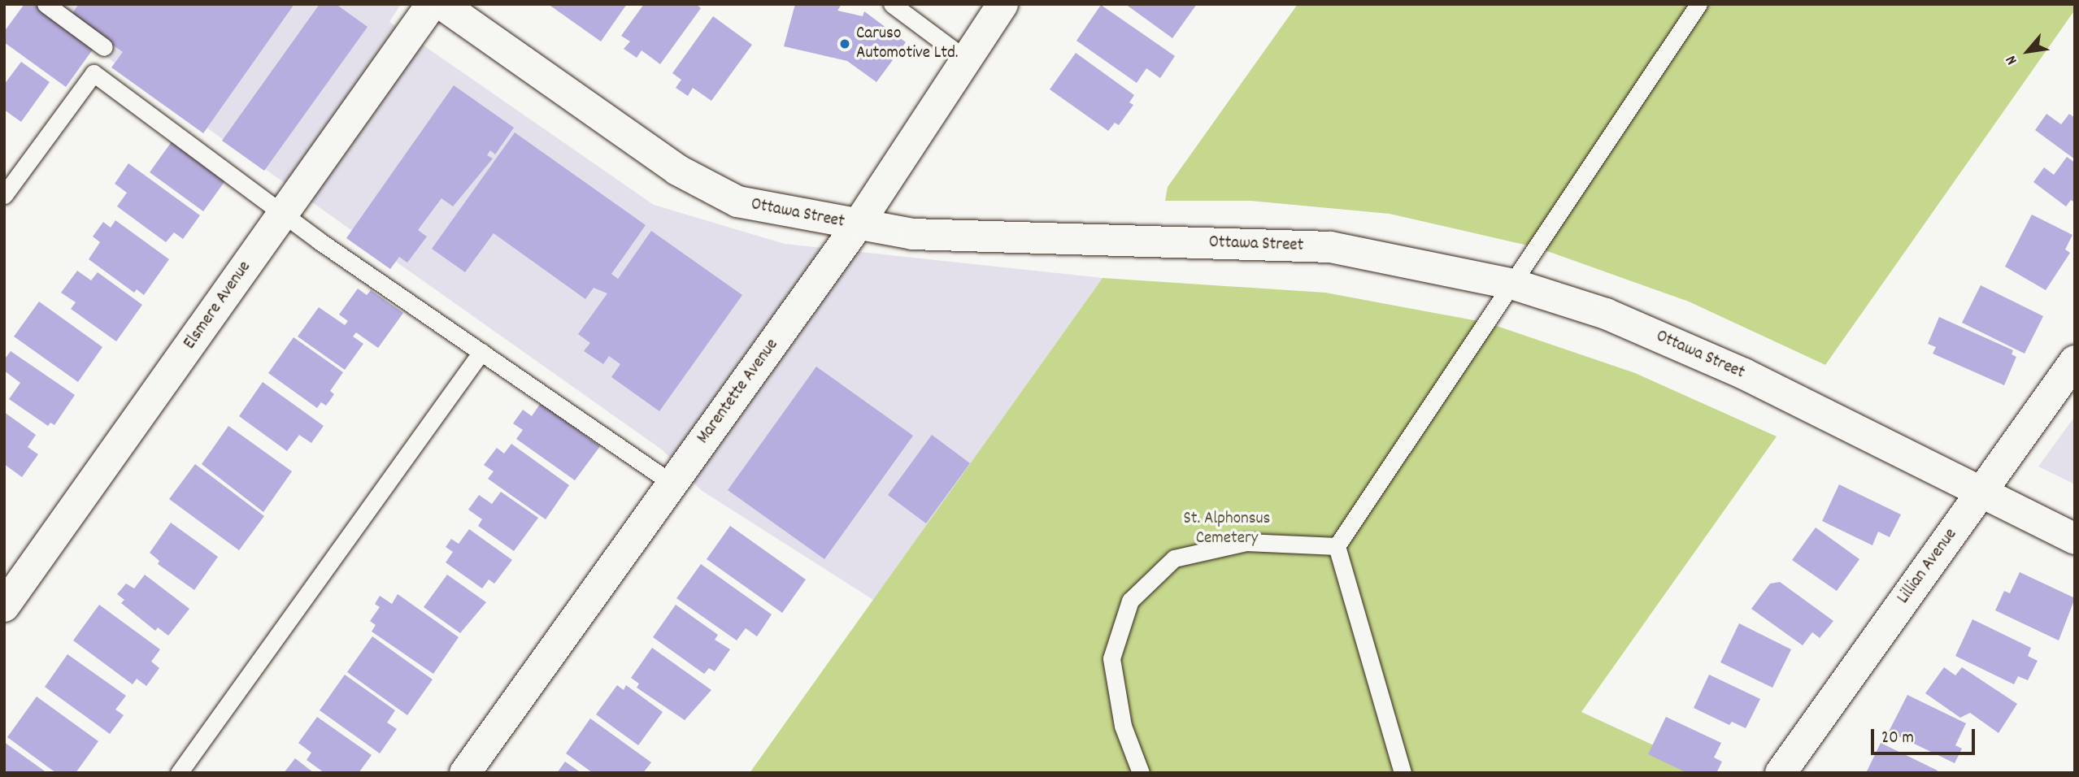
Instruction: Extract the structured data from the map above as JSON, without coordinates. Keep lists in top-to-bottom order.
{
  "streets": {
    "street": [
      "Ottawa Street",
      "Elsmere Avenue",
      "Marentette Avenue",
      "Lillian Avenue"
    ]
  },
  "crossings": [
    ["Ottawa Street", "Marentette Avenue"],
    ["Ottawa Street", "Lillian Avenue"]
  ],
  "parks": ["St. Alphonsus Cemetery"],
  "places": ["Caruso Automotive Ltd."],
  "scale_bar": "20 m",
  "north": "bottom left"
}
